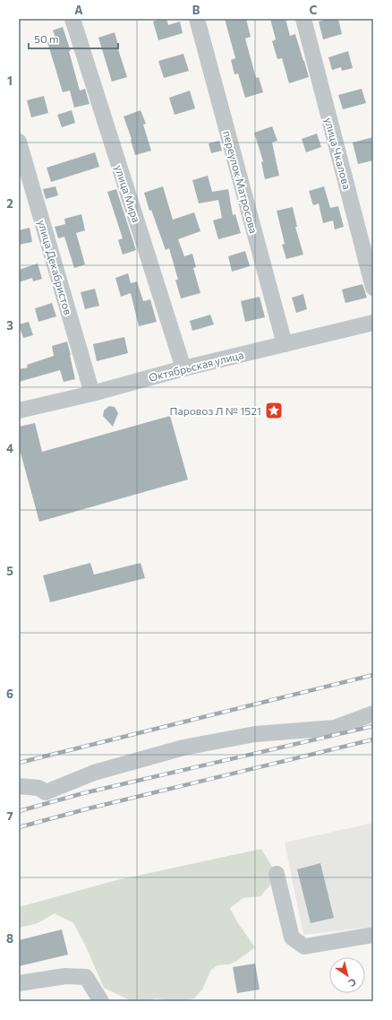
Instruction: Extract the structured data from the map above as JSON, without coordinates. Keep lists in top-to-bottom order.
{
  "streets": {
    "street": [
      "улица Чкалова",
      "переулок Матросова",
      "улица Мира",
      "улица Декабристов",
      "Октябрьская улица"
    ]
  },
  "crossings": [
    ["переулок Матросова", "Октябрьская улица"],
    ["улица Мира", "Октябрьская улица"],
    ["улица Декабристов", "Октябрьская улица"]
  ],
  "places": {
    "place": ["Паровоз Л № 1521"]
  },
  "scale_bar": "50 m",
  "north": "bottom right",
  "grid": {
    "columns": ["A", "B", "C"],
    "rows": [
      "1",
      "2",
      "3",
      "4",
      "5",
      "6",
      "7",
      "8"
    ]
  }
}
